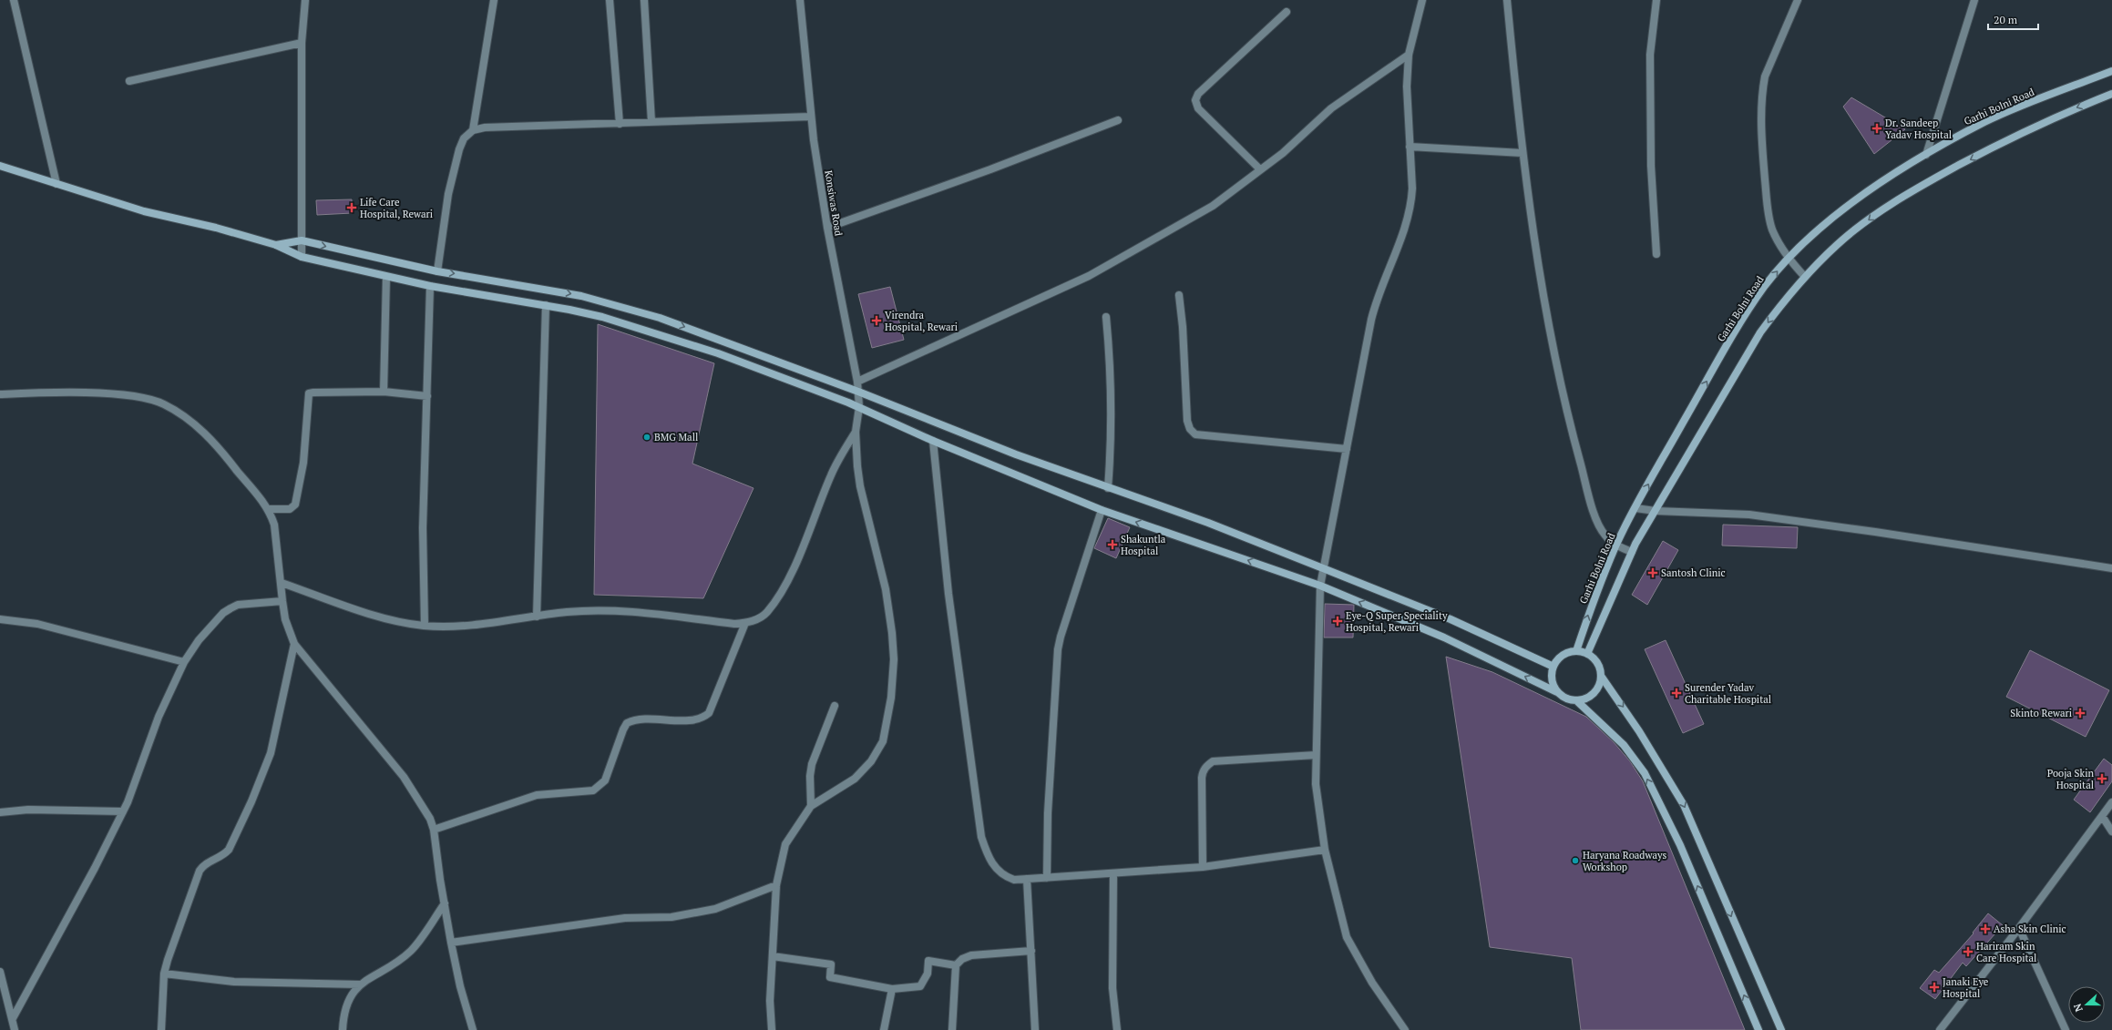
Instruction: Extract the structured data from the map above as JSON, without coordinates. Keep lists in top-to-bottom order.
{
  "streets": {
    "main road": ["Garhi Bolni Road"],
    "street": ["Konsiwas Road"]
  },
  "places": {
    "health": [
      "Dr. Sandeep Yadav Hospital",
      "Life Care Hospital, Rewari",
      "Virendra Hospital, Rewari",
      "Shakuntla Hospital",
      "Santosh Clinic",
      "Eye-Q Super Speciality Hospital, Rewari",
      "Surender Yadav Charitable Hospital",
      "Skinto Rewari",
      "Pooja Skin Hospital",
      "Asha Skin Clinic",
      "Hariram Skin Care Hospital",
      "Janaki Eye Hospital"
    ],
    "other": ["BMG Mall", "Haryana Roadways Workshop"]
  },
  "scale_bar": "20 m",
  "north": "left"
}
